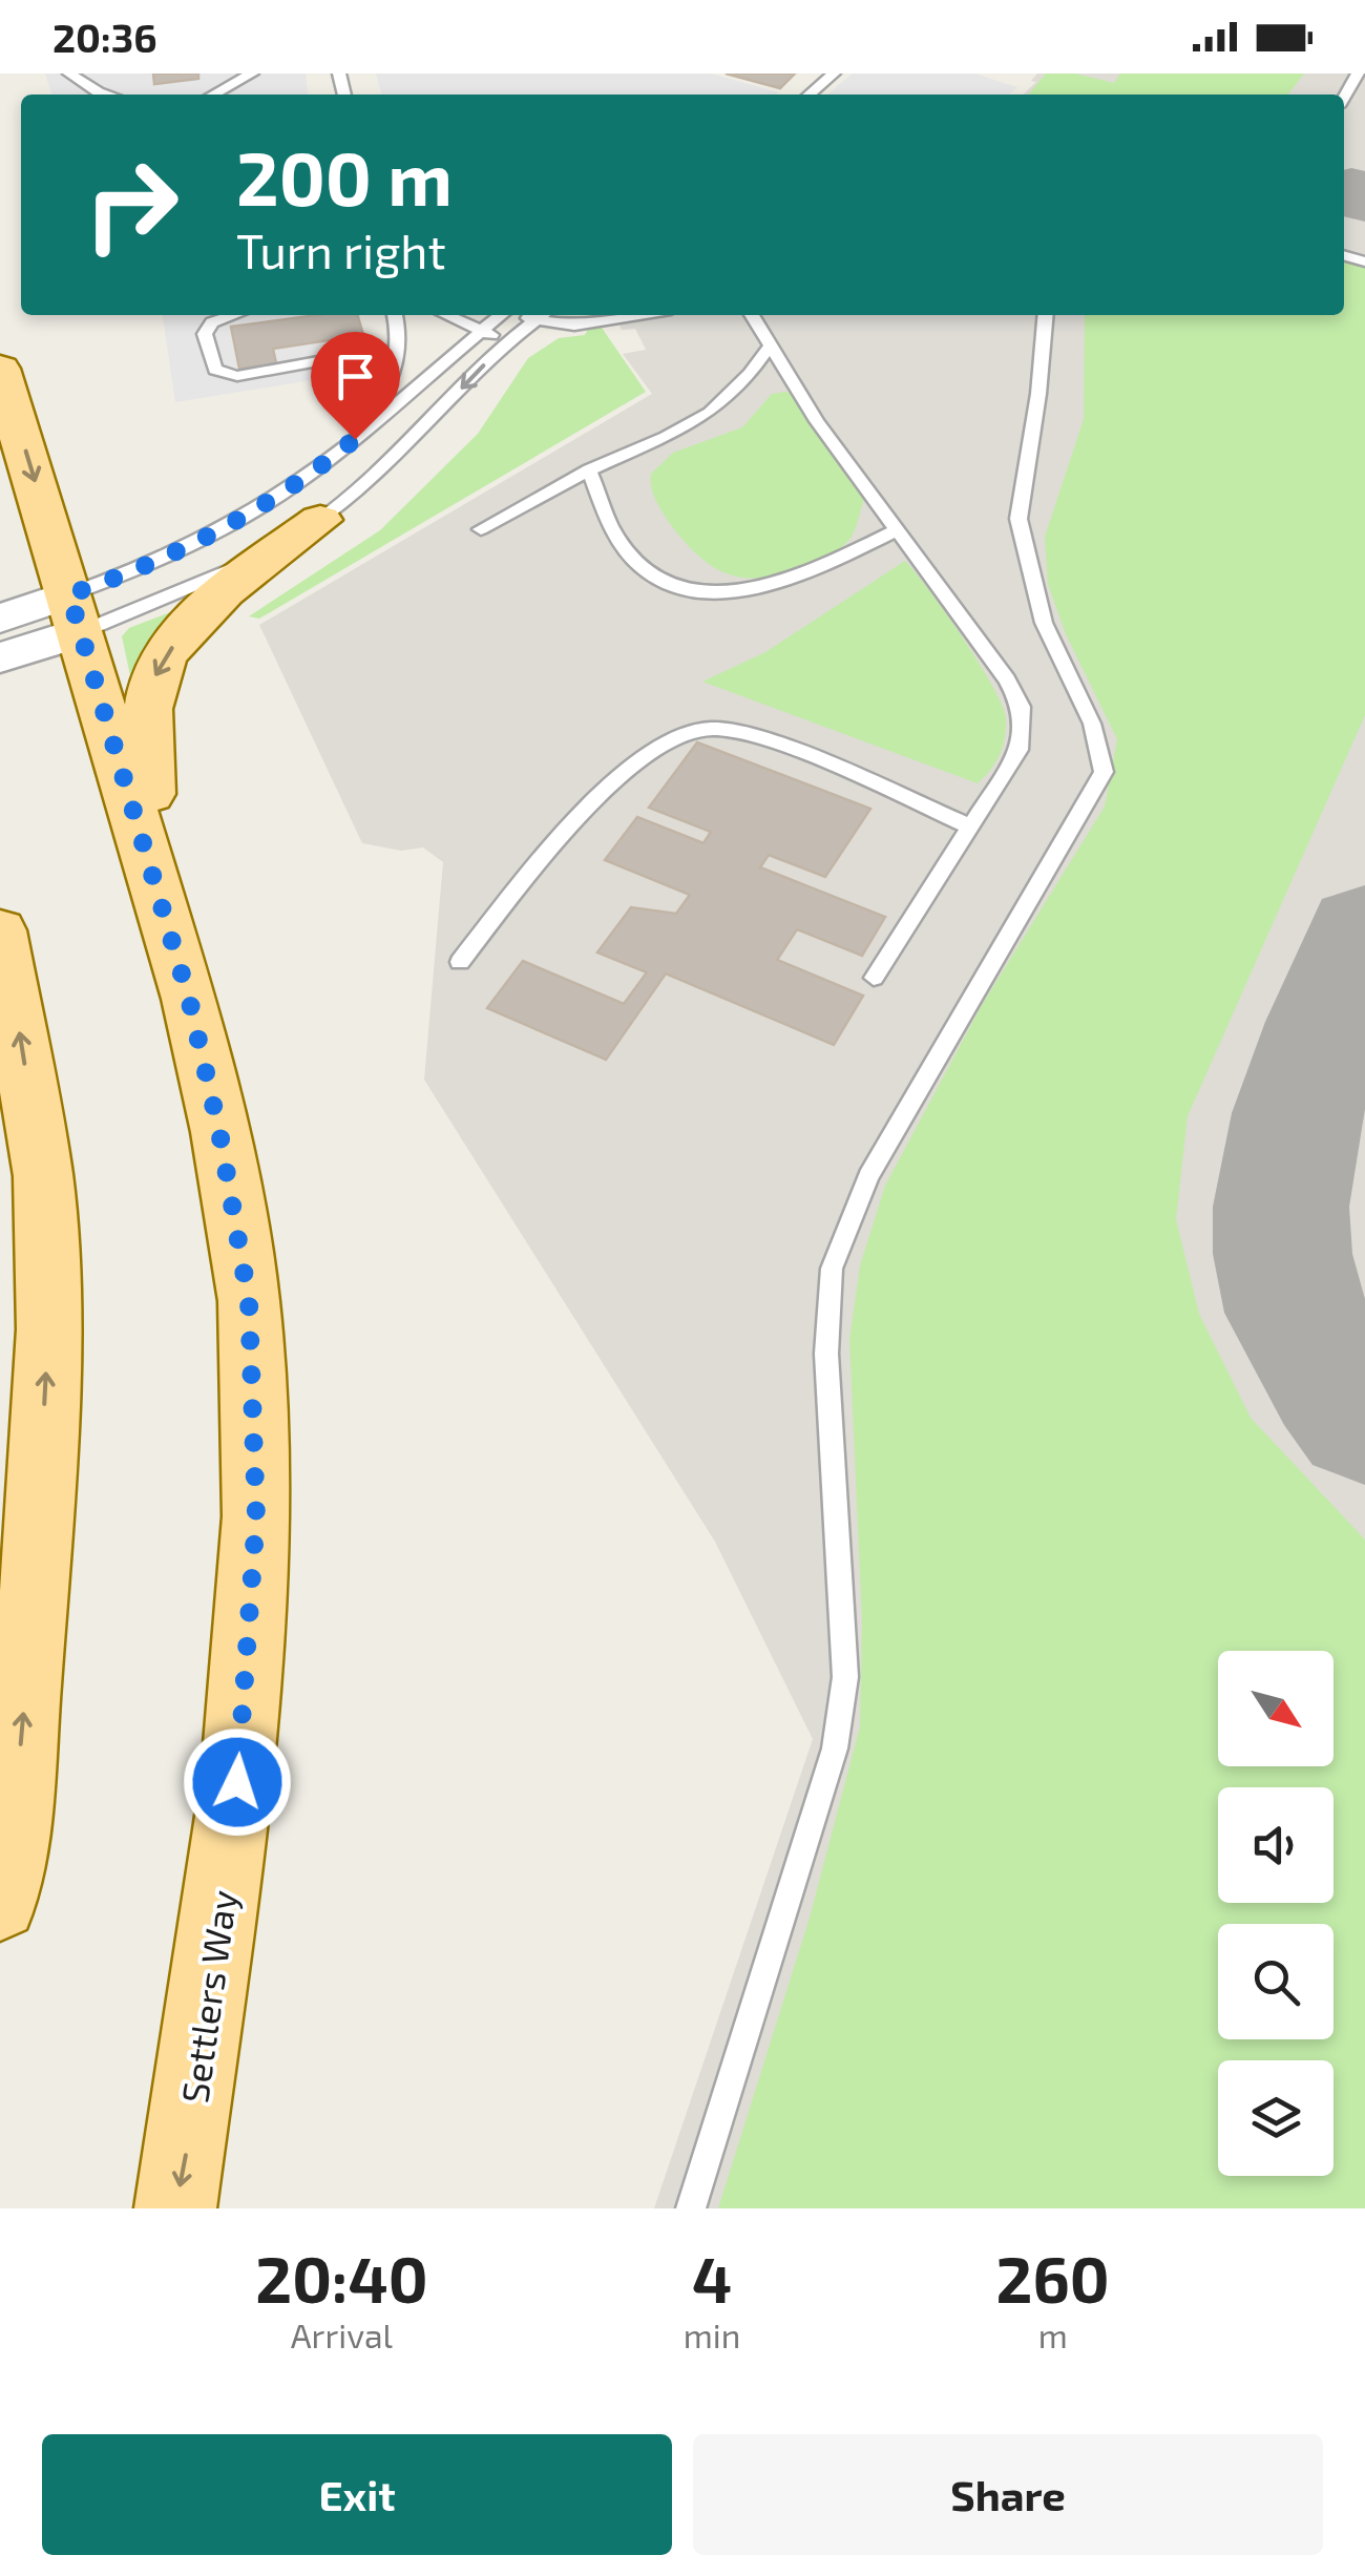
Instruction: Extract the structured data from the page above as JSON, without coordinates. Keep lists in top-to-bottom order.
{
  "streets": {
    "main road": ["Settlers Way"]
  },
  "north": "bottom right",
  "page": {
    "status": "20:36",
    "turn": ["200 m", "Turn right"],
    "eta": [
      "20:40",
      "Arrival",
      "4",
      "min",
      "260",
      "m"
    ],
    "buttons": ["Exit", "Share"]
  }
}
